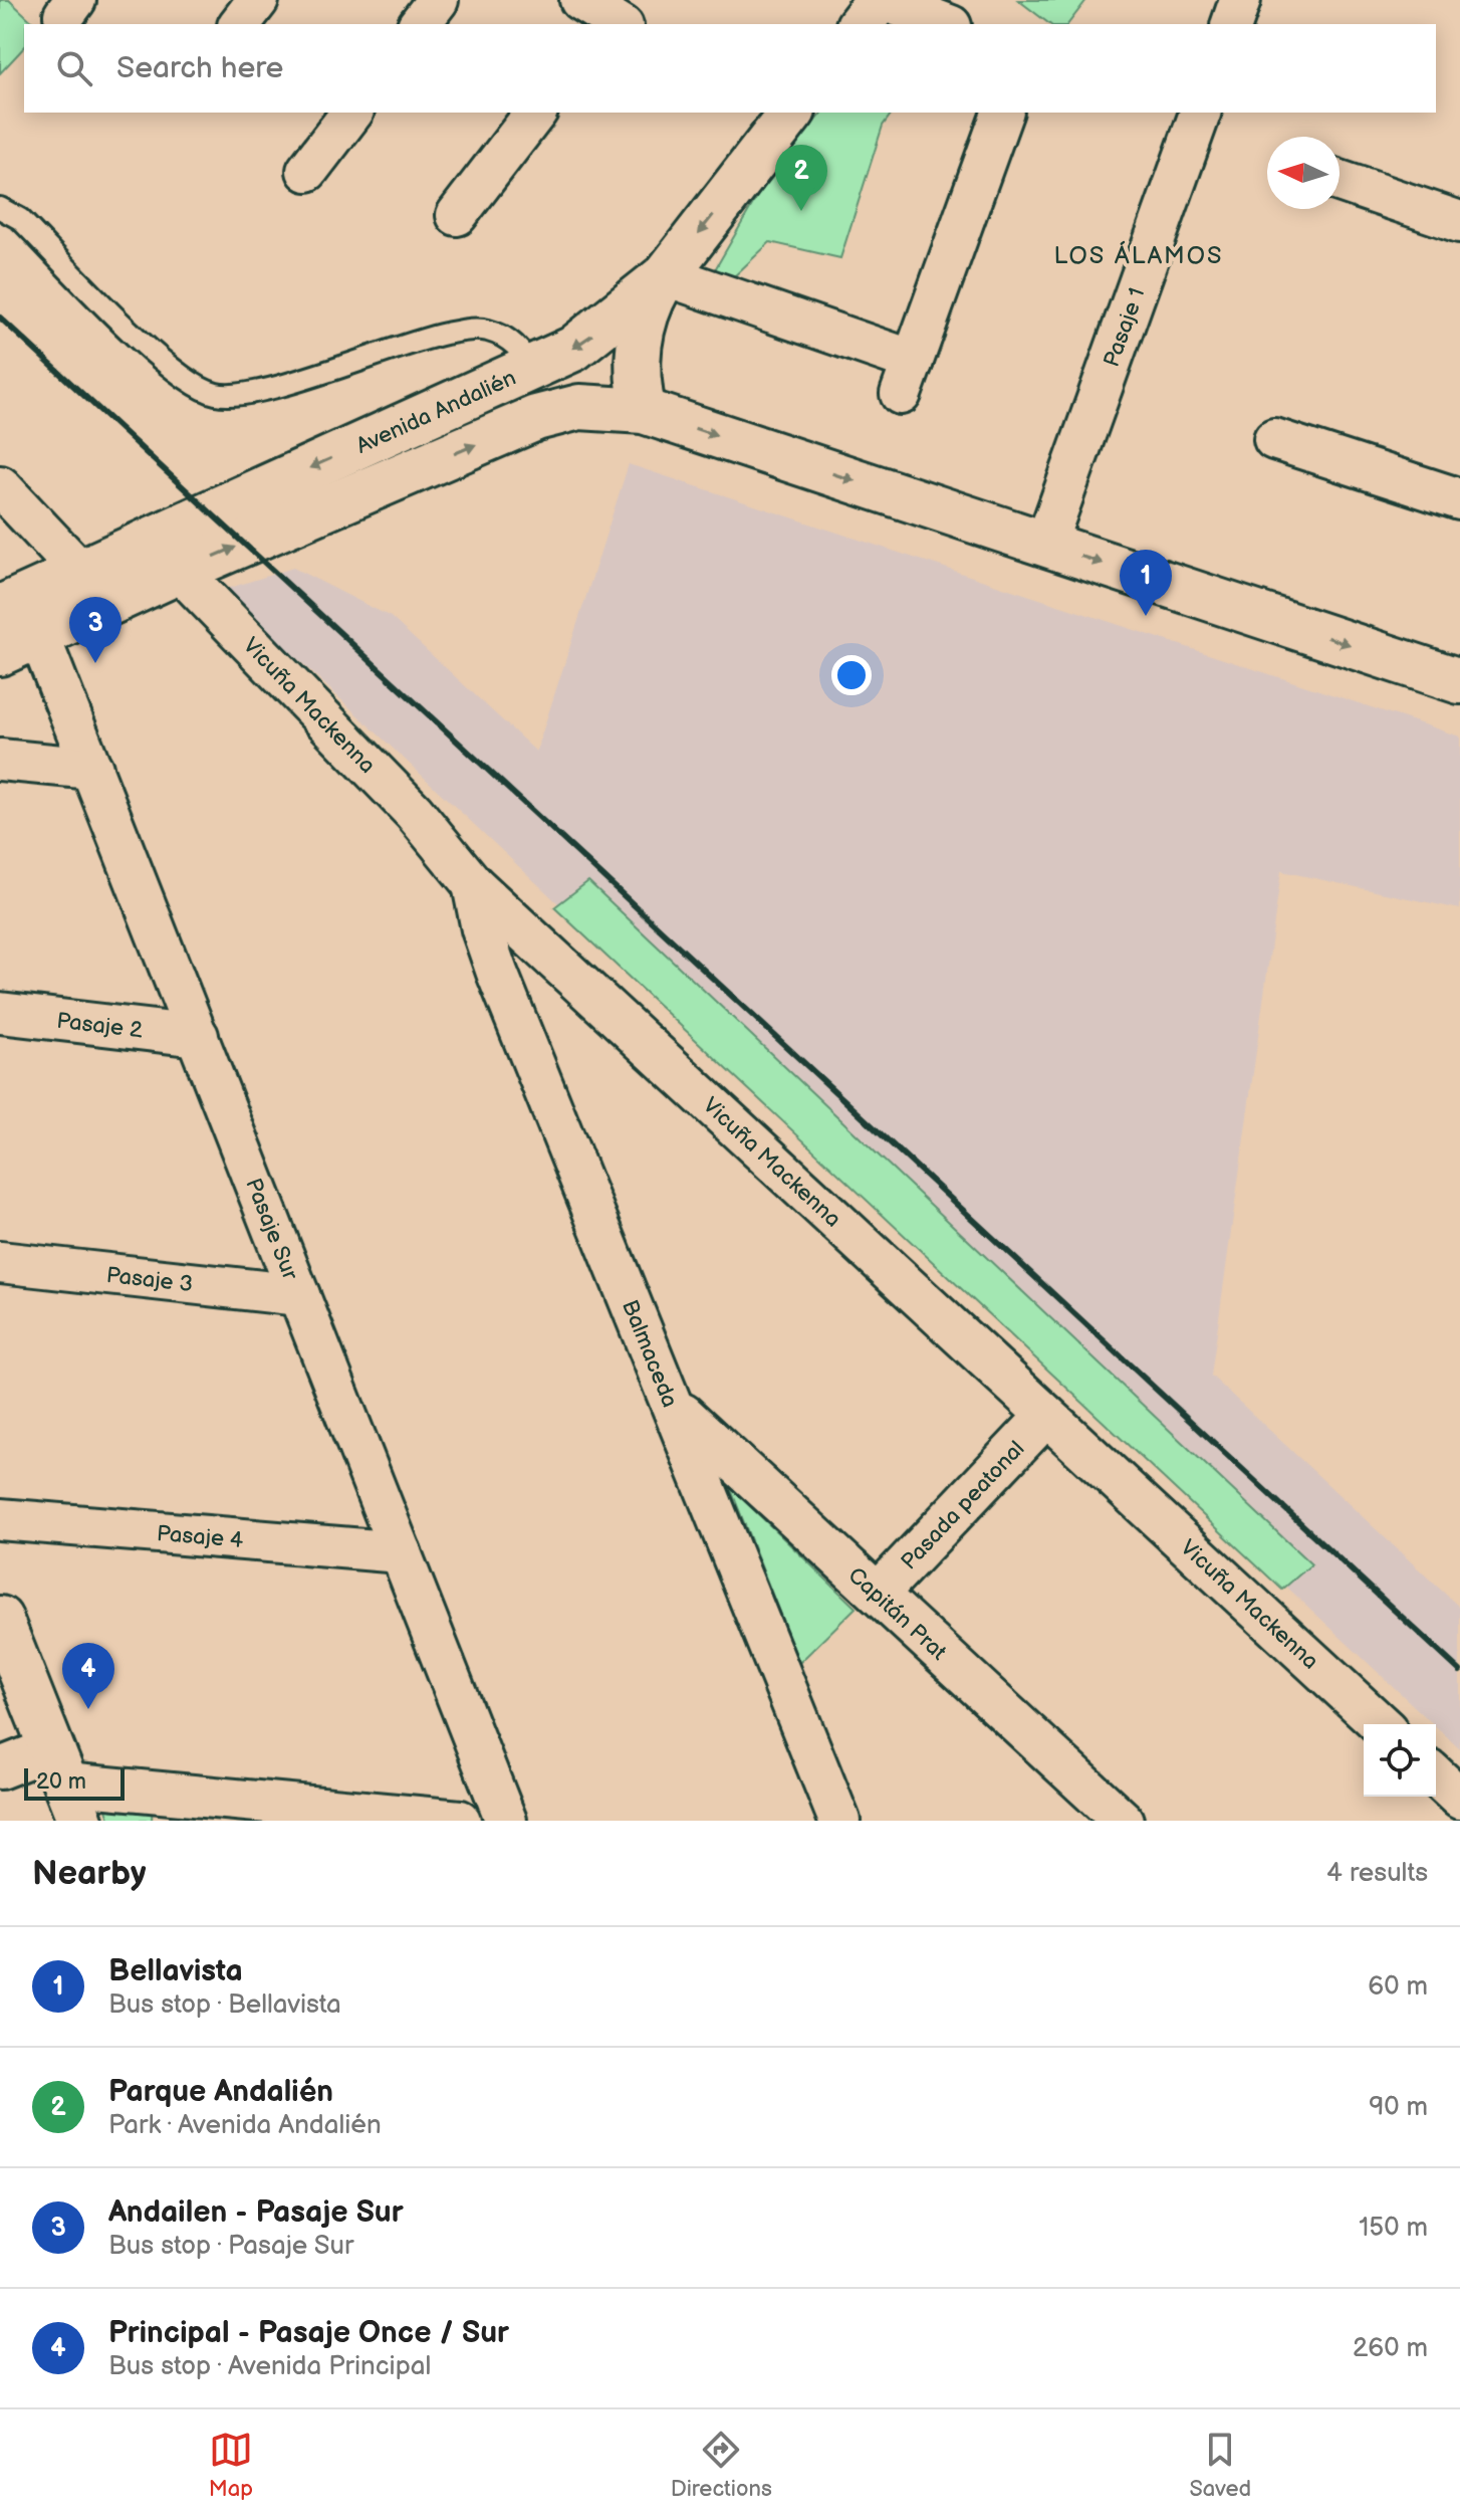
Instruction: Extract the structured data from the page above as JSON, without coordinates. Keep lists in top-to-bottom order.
{
  "streets": {
    "main road": ["Avenida Andalién"],
    "street": [
      "Pasaje 1",
      "Vicuña Mackenna",
      "Pasaje 2",
      "Pasaje Sur",
      "Pasaje 3",
      "Balmaceda",
      "Pasada peatonal",
      "Pasaje 4",
      "Capitán Prat"
    ]
  },
  "crossings": [
    ["Pasaje 1", "Avenida Andalién"],
    ["Avenida Andalién", "Vicuña Mackenna"],
    ["Avenida Andalién", "Pasaje Sur"],
    ["Vicuña Mackenna", "Balmaceda"],
    ["Vicuña Mackenna", "Pasada peatonal"],
    ["Pasaje 2", "Pasaje Sur"],
    ["Pasaje Sur", "Pasaje 3"],
    ["Pasaje Sur", "Pasaje 4"],
    ["Balmaceda", "Capitán Prat"],
    ["Pasada peatonal", "Capitán Prat"]
  ],
  "districts": ["LOS ÁLAMOS"],
  "scale_bar": "20 m",
  "north": "left",
  "page": {
    "search": "Search here",
    "pins": [
      "2",
      "1",
      "3",
      "4"
    ],
    "scale": "20 m",
    "heading": ["Nearby", "4 results"],
    "list": [
      {
        "mark": "1",
        "name": "Bellavista",
        "note": "Bus stop · Bellavista",
        "value": "60 m"
      },
      {
        "mark": "2",
        "name": "Parque Andalién",
        "note": "Park · Avenida Andalién",
        "value": "90 m"
      },
      {
        "mark": "3",
        "name": "Andailen - Pasaje Sur",
        "note": "Bus stop · Pasaje Sur",
        "value": "150 m"
      },
      {
        "mark": "4",
        "name": "Principal - Pasaje Once / Sur",
        "note": "Bus stop · Avenida Principal",
        "value": "260 m"
      }
    ],
    "nav": ["Map", "Directions", "Saved"]
  }
}
